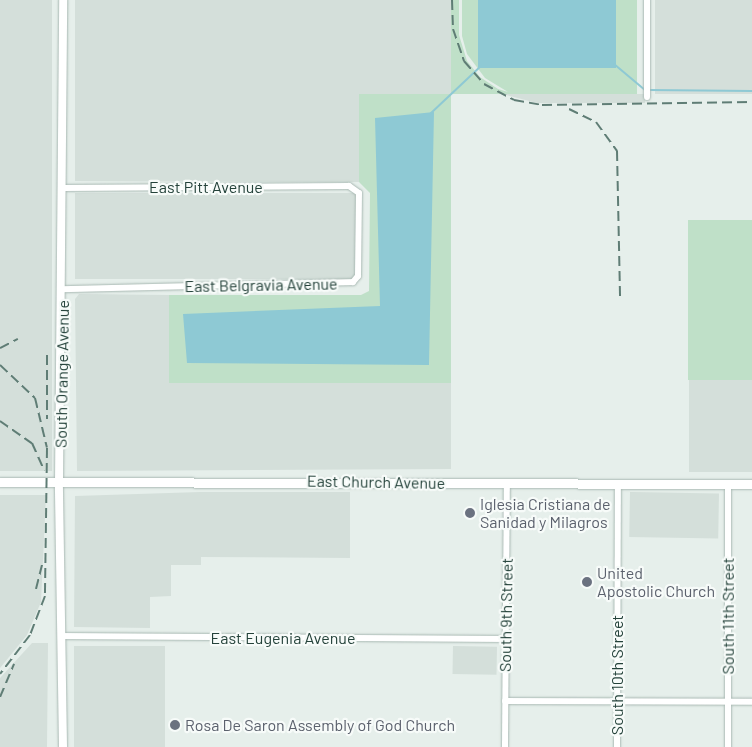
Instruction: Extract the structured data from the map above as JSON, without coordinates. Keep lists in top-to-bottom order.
{
  "streets": {
    "main road": ["East Church Avenue"],
    "street": [
      "East Pitt Avenue",
      "East Belgravia Avenue",
      "South Orange Avenue",
      "South 9th Street",
      "South 11th Street",
      "East Eugenia Avenue",
      "South 10th Street"
    ]
  },
  "crossings": [
    ["East Pitt Avenue", "East Belgravia Avenue"],
    ["East Pitt Avenue", "South Orange Avenue"],
    ["East Belgravia Avenue", "South Orange Avenue"],
    ["South Orange Avenue", "East Church Avenue"],
    ["South Orange Avenue", "East Eugenia Avenue"],
    ["East Church Avenue", "South 9th Street"],
    ["East Church Avenue", "South 11th Street"],
    ["East Church Avenue", "South 10th Street"],
    ["South 9th Street", "East Eugenia Avenue"]
  ],
  "places": ["Iglesia Cristiana de Sanidad y Milagros", "United Apostolic Church", "Rosa De Saron Assembly of God Church"]
}
